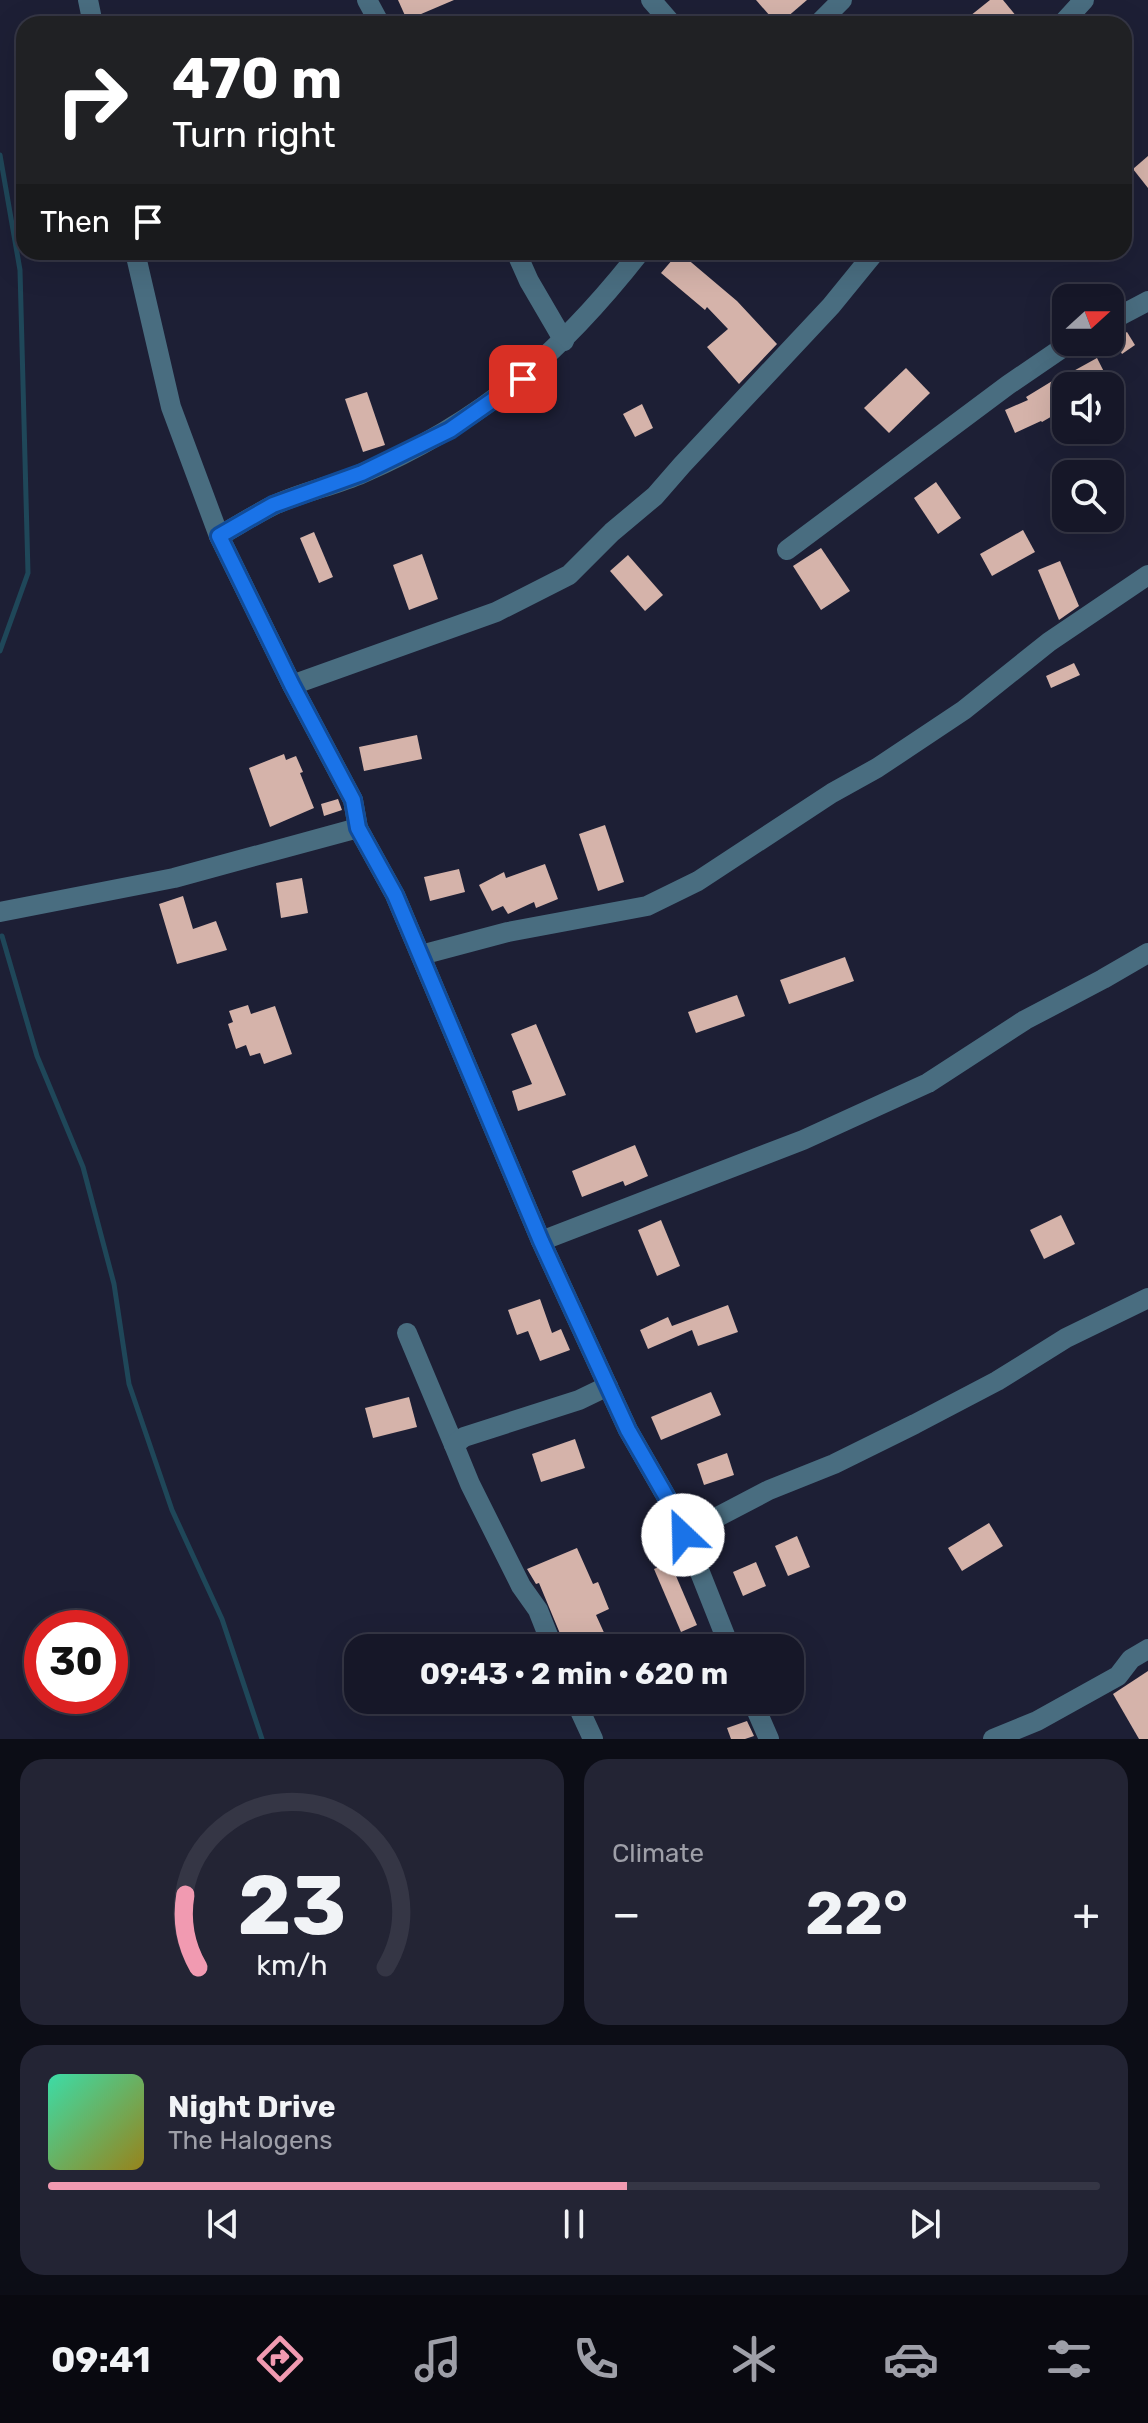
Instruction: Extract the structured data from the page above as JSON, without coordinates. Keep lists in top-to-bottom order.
{
  "north": "right",
  "page": {
    "turn": ["470 m", "Turn right"],
    "then": "Then",
    "limit": "30",
    "trip": "09:43 · 2 min · 620 m",
    "tile": "Climate",
    "heat": ["−", "22°", "+"],
    "song": ["Night Drive", "The Halogens"],
    "tabs": "09:41",
    "gauge": ["23", "km/h"]
  }
}
